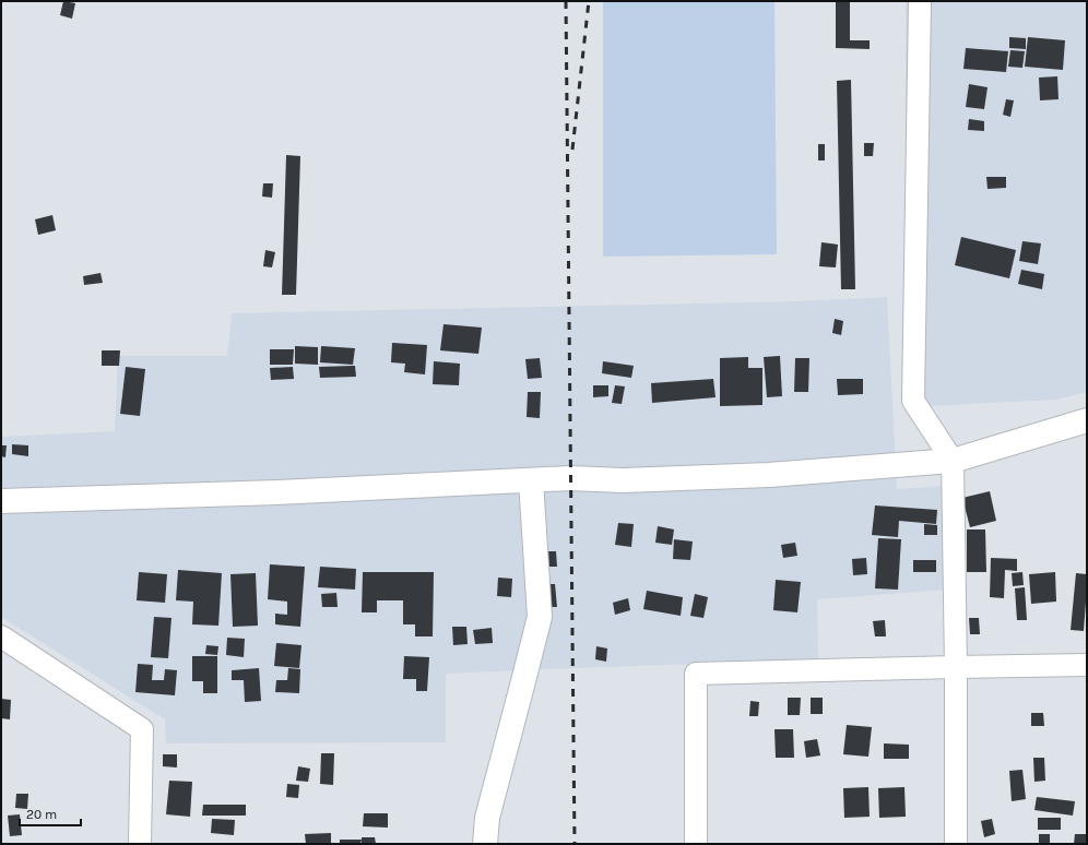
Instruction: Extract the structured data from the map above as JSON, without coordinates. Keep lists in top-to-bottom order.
{
  "scale_bar": "20 m"
}
